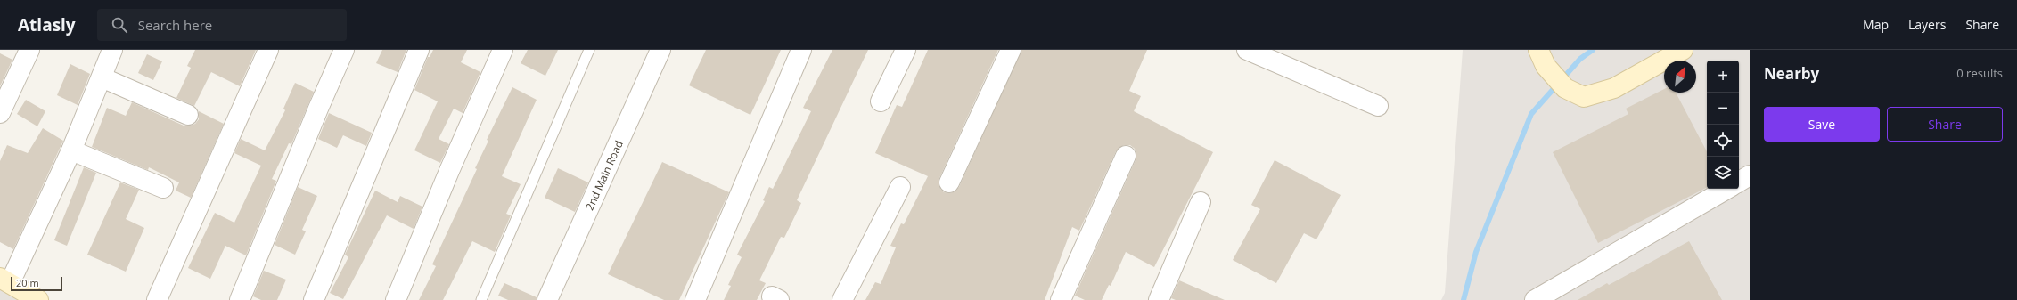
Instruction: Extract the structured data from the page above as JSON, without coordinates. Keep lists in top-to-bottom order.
{
  "streets": {
    "street": ["2nd Main Road"]
  },
  "scale_bar": "20 m",
  "north": "top right",
  "page": {
    "header": "Atlasly",
    "search": "Search here",
    "nav": ["Map", "Layers", "Share"],
    "heading": ["Nearby", "0 results"],
    "map_buttons": ["+", "−"],
    "buttons": ["Save", "Share"],
    "scale": "20 m"
  }
}
